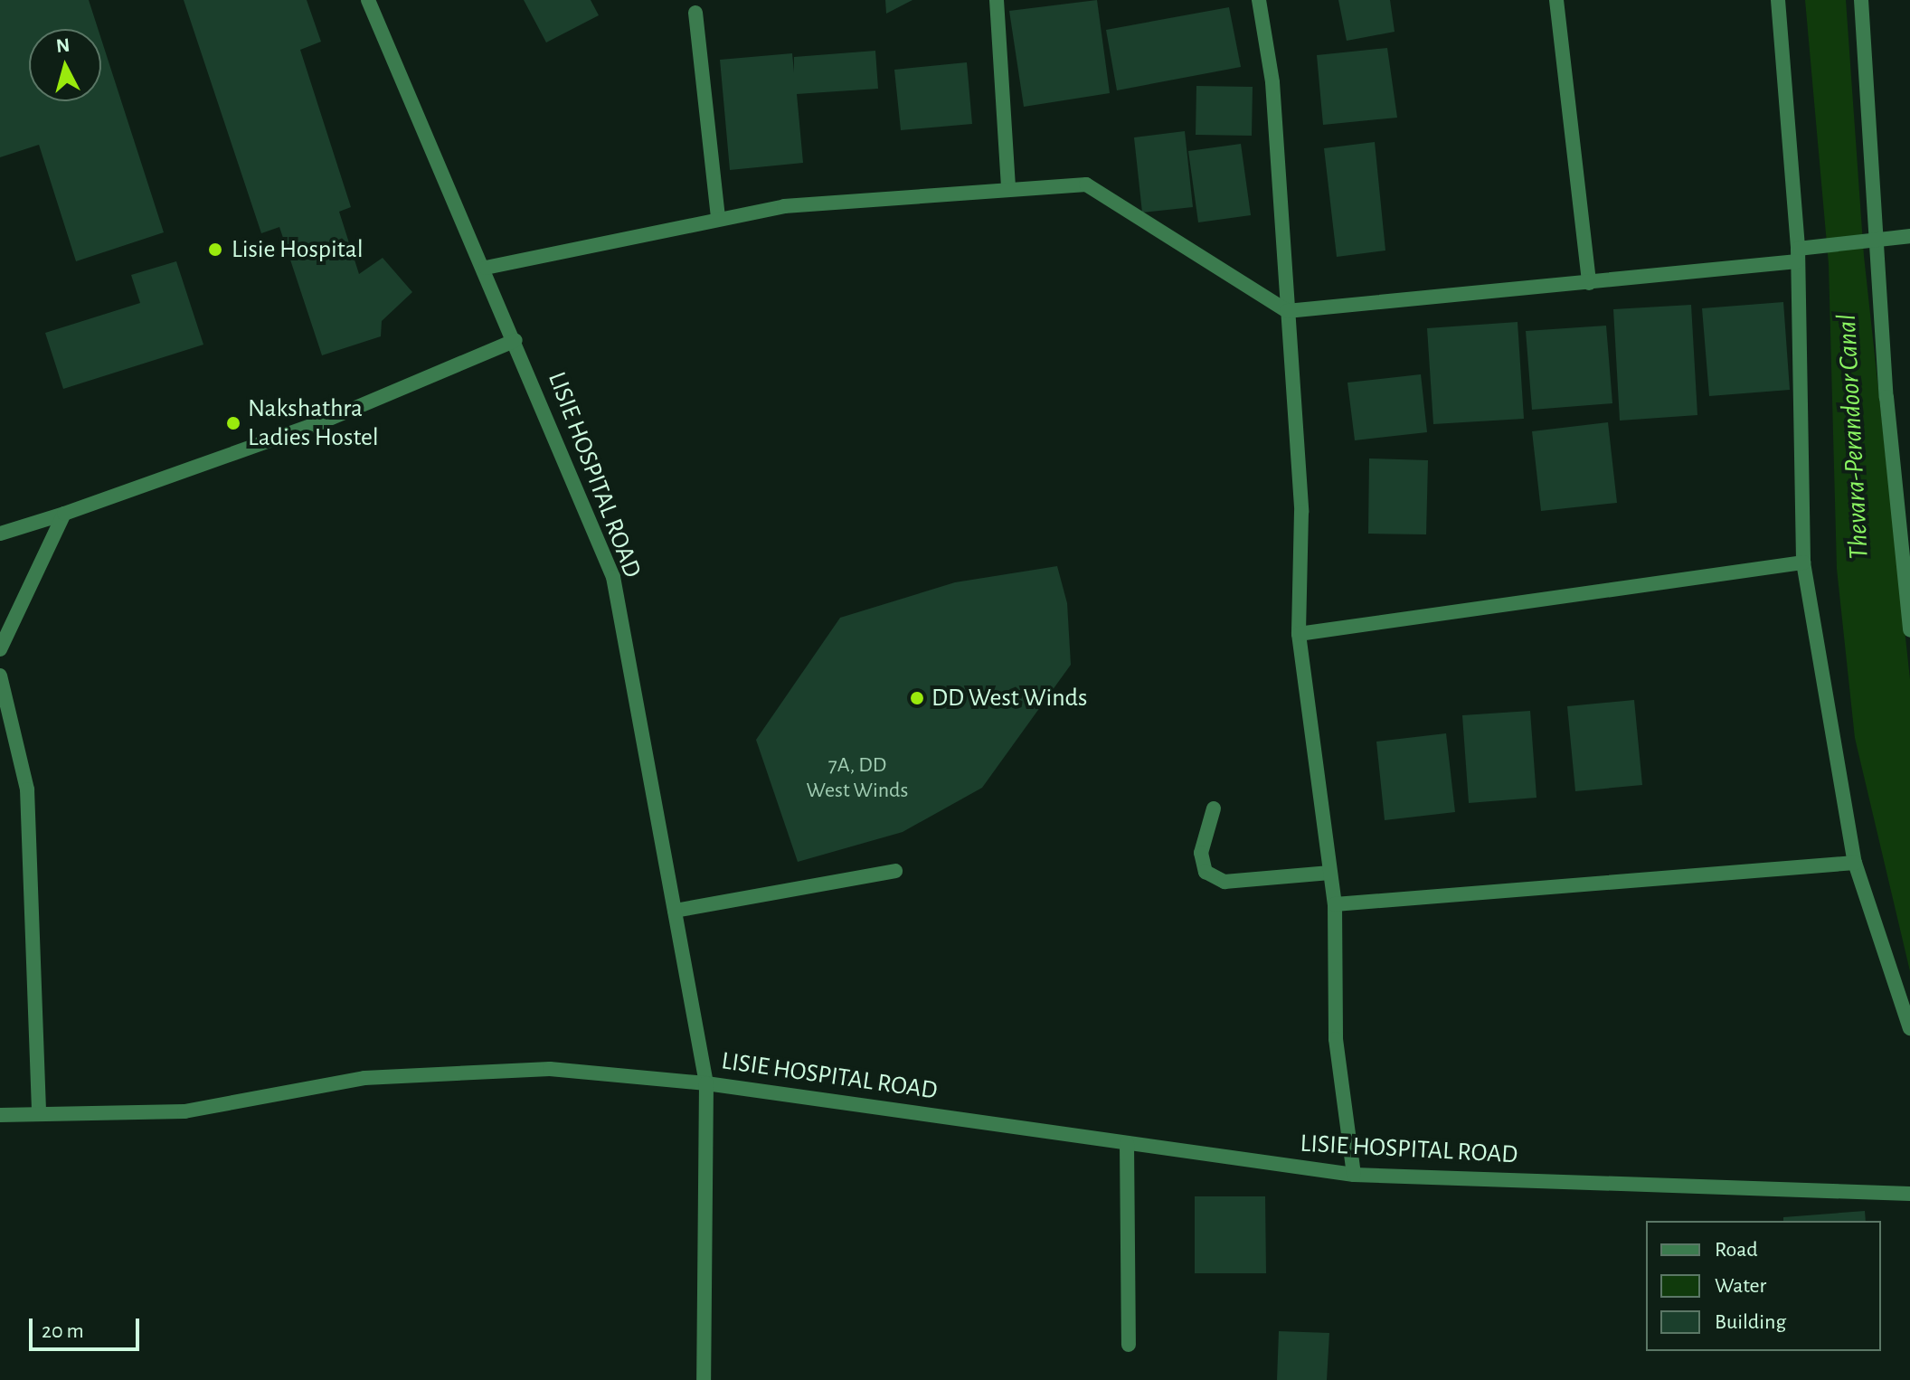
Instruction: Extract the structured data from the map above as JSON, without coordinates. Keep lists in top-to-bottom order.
{
  "streets": {
    "street": ["LISIE HOSPITAL ROAD"]
  },
  "water": ["Thevara-Perandoor Canal"],
  "places": ["Lisie Hospital", "Nakshathra Ladies Hostel", "DD West Winds"],
  "house_numbers": ["7A, DD West Winds"],
  "legend": ["Road", "Water", "Building"],
  "scale_bar": "20 m",
  "north": "top"
}
